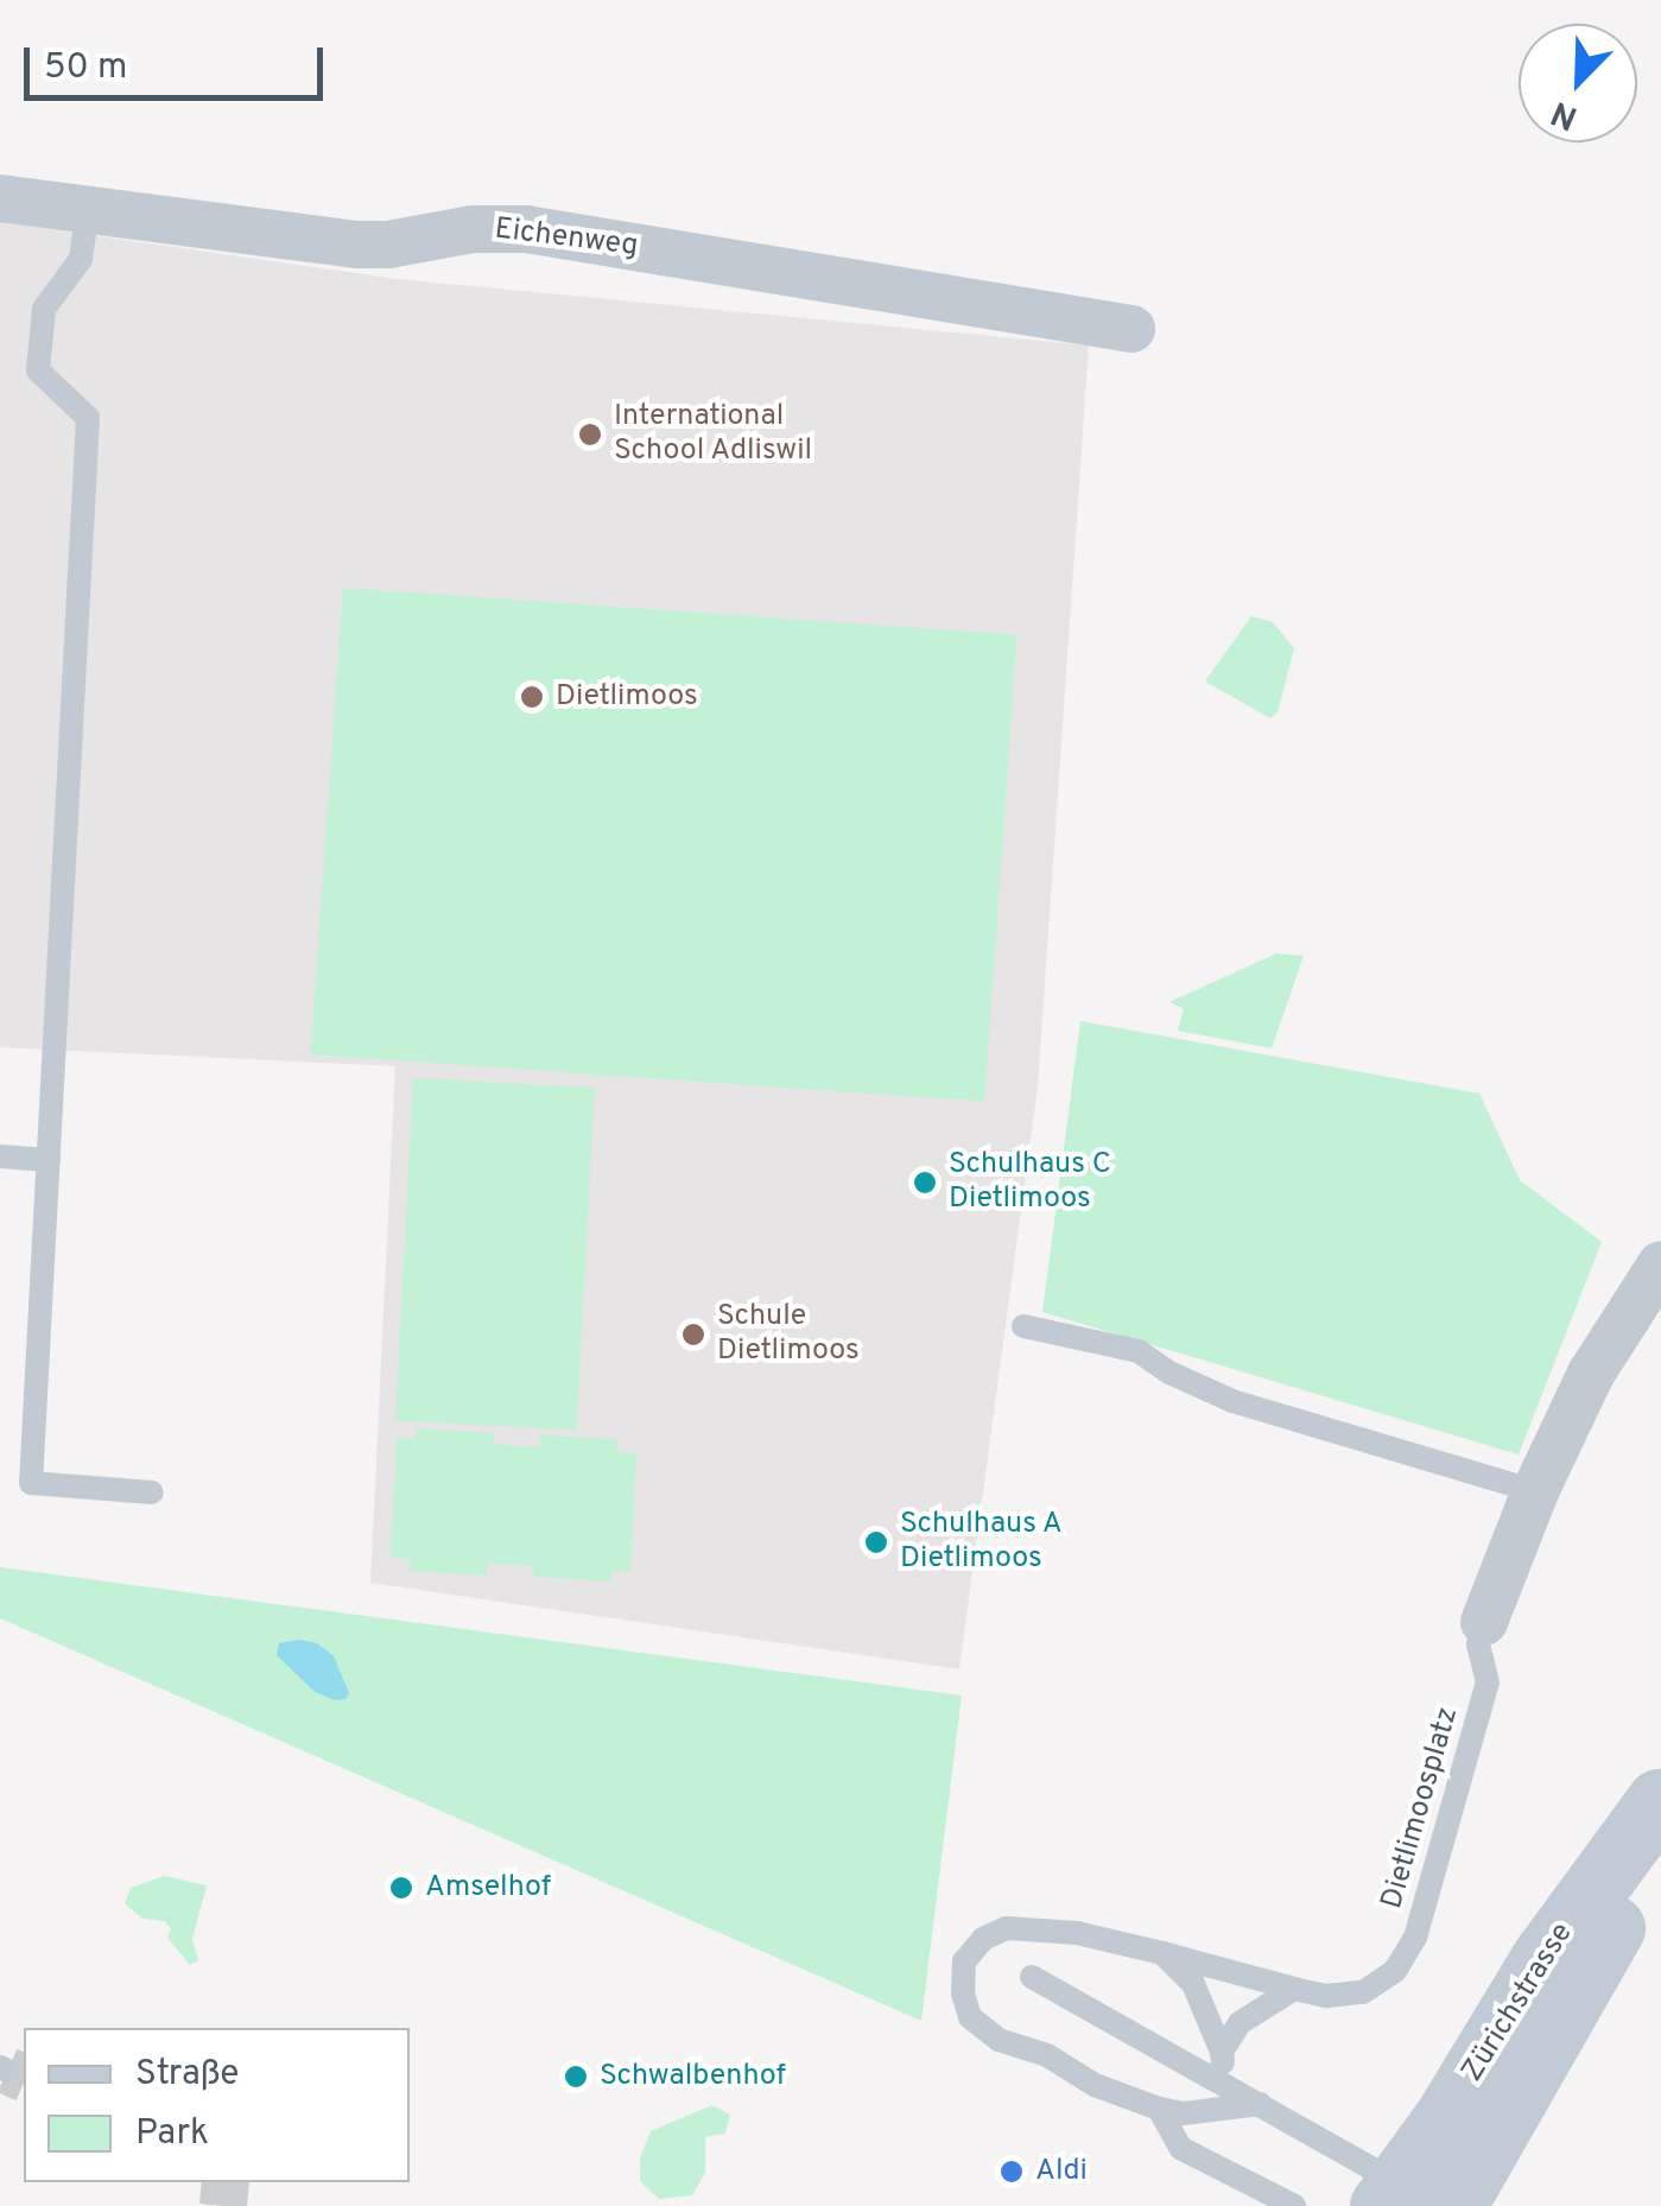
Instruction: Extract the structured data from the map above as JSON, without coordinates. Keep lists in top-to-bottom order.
{
  "streets": {
    "main road": ["Zürichstrasse"],
    "street": ["Eichenweg"],
    "lane": ["Dietlimoosplatz"]
  },
  "places": [
    "International School Adliswil",
    "Dietlimoos",
    "Schulhaus C Dietlimoos",
    "Schule Dietlimoos",
    "Schulhaus A Dietlimoos",
    "Amselhof",
    "Schwalbenhof",
    "Aldi"
  ],
  "legend": ["Straße", "Park"],
  "scale_bar": "50 m",
  "north": "bottom left"
}
